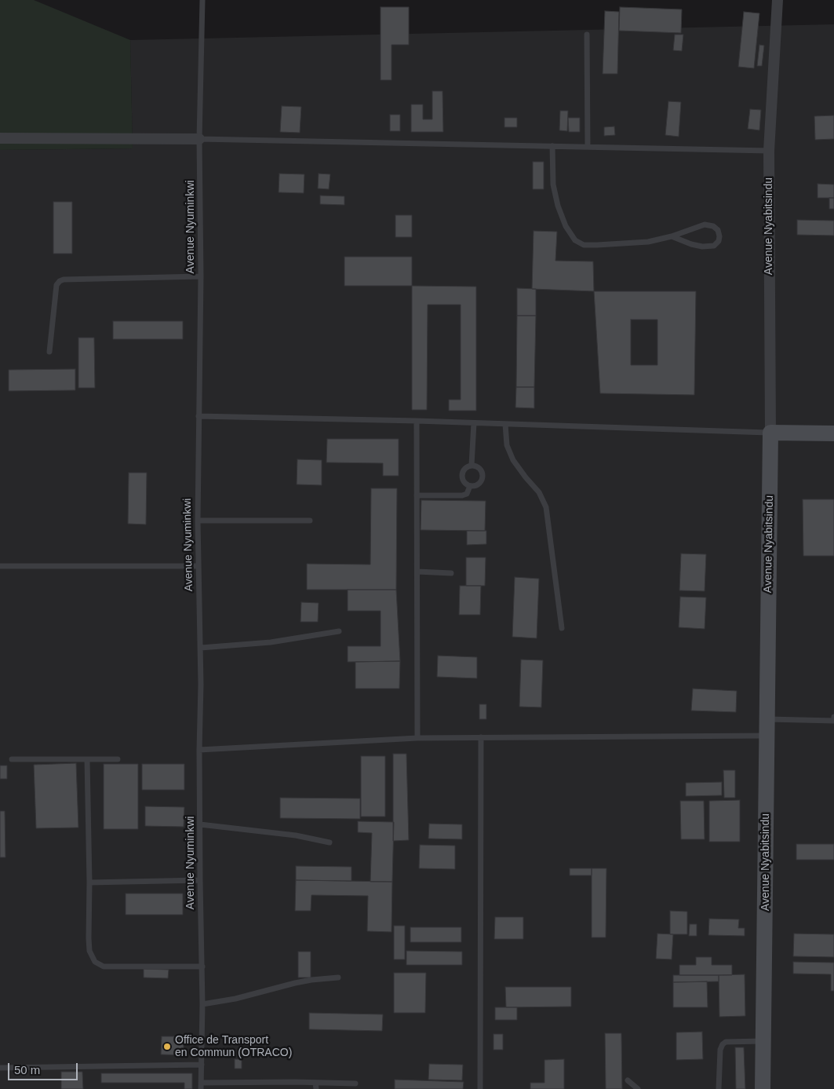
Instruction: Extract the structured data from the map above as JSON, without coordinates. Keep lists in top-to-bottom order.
{
  "streets": {
    "street": ["Avenue Nyabitsindu"],
    "lane": ["Avenue Nyuminkwi"]
  },
  "places": ["Office de Transport en Commun (OTRACO)"],
  "scale_bar": "50 m"
}
